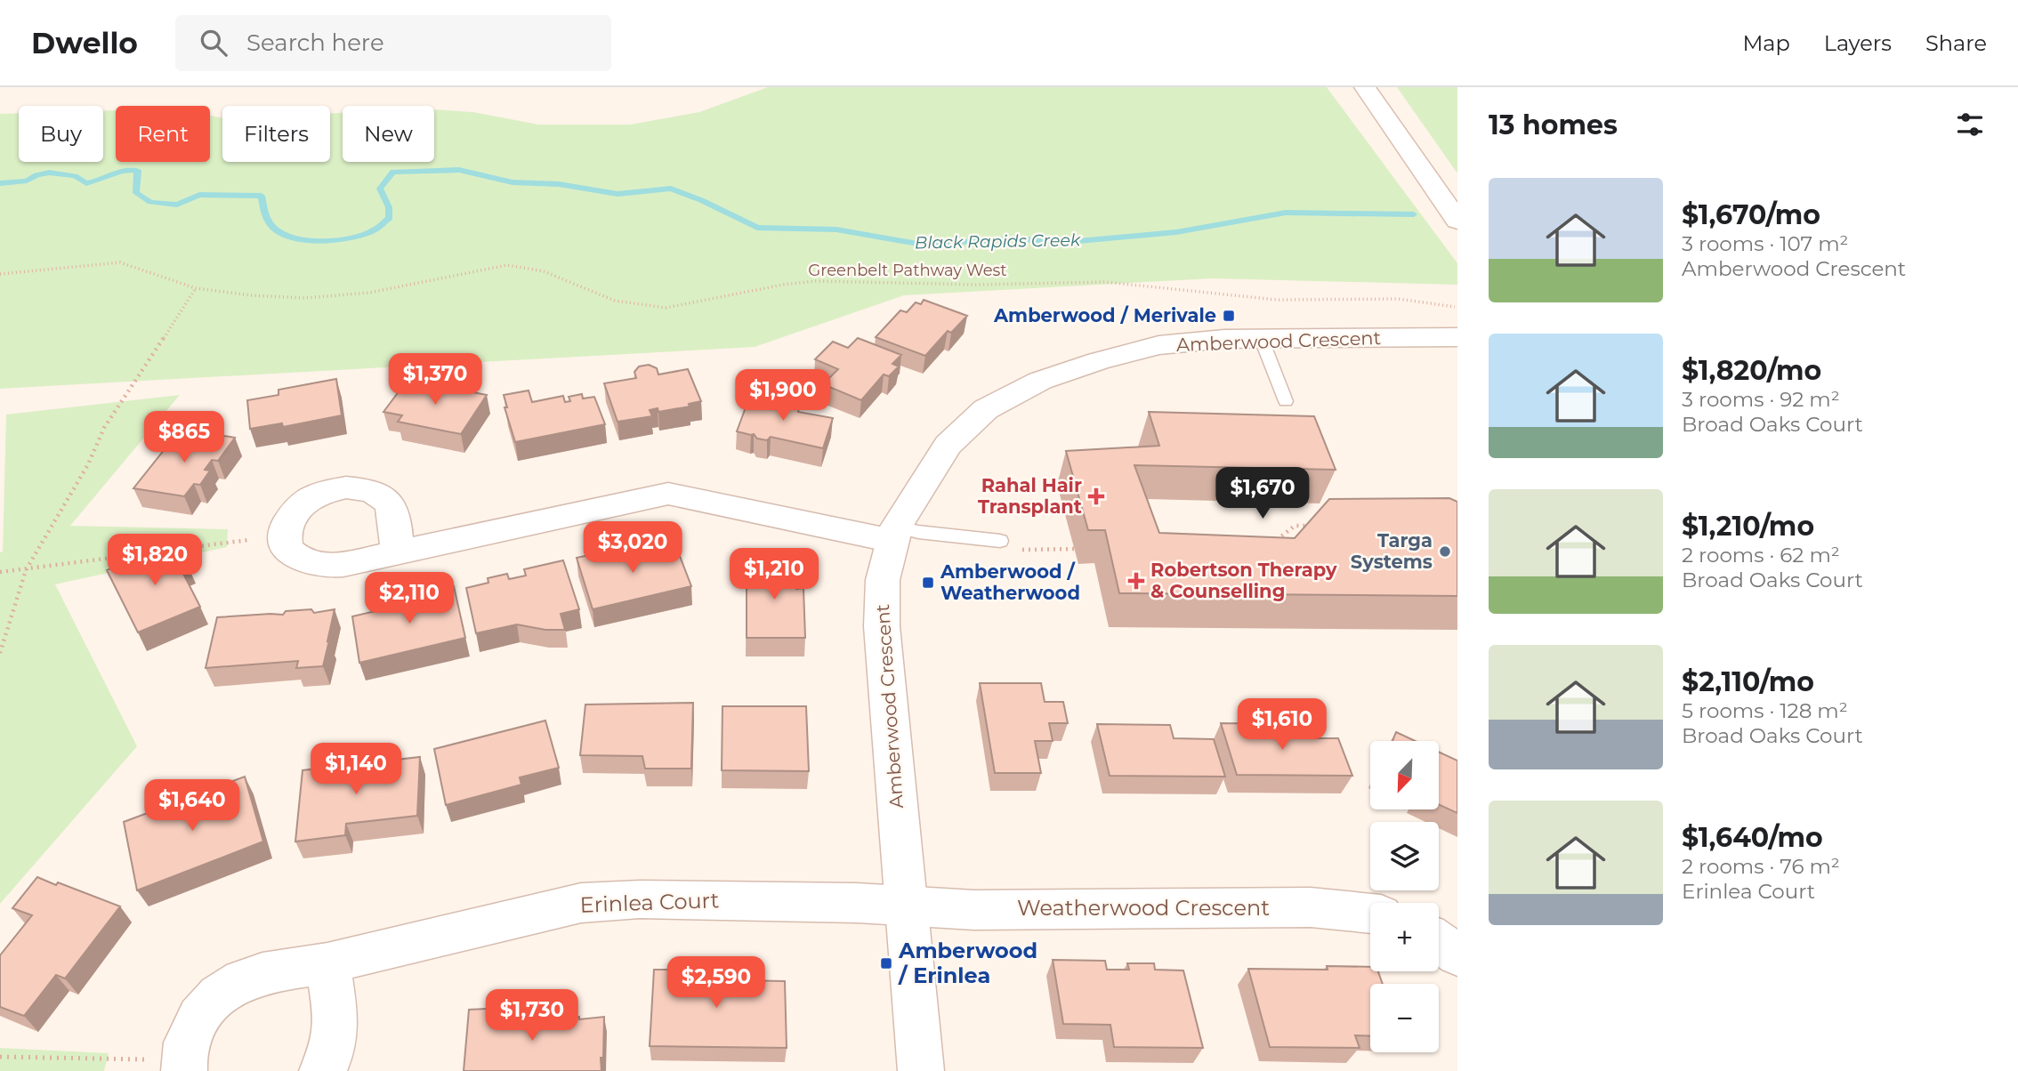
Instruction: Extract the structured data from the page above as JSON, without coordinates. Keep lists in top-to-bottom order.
{
  "streets": {
    "street": ["Amberwood Crescent", "Erinlea Court", "Weatherwood Crescent"],
    "path": ["Greenbelt Pathway West"]
  },
  "crossings": [
    ["Amberwood Crescent", "Erinlea Court"],
    ["Amberwood Crescent", "Weatherwood Crescent"],
    ["Erinlea Court", "Weatherwood Crescent"]
  ],
  "water": ["Black Rapids Creek"],
  "places": {
    "transit": ["Amberwood / Merivale", "Amberwood / Weatherwood", "Amberwood / Erinlea"],
    "health": ["Rahal Hair Transplant", "Robertson Therapy & Counselling"],
    "other": ["Targa Systems"]
  },
  "north": "bottom left",
  "page": {
    "header": "Dwello",
    "search": "Search here",
    "nav": ["Map", "Layers", "Share"],
    "heading": "13 homes",
    "chip": [
      "Buy",
      "Rent",
      "Filters",
      "New"
    ],
    "list": [
      {
        "name": "$1,670/mo",
        "note": "3 rooms · 107 m² · Amberwood Crescent"
      },
      {
        "name": "$1,820/mo",
        "note": "3 rooms · 92 m² · Broad Oaks Court"
      },
      {
        "name": "$1,210/mo",
        "note": "2 rooms · 62 m² · Broad Oaks Court"
      },
      {
        "name": "$2,110/mo",
        "note": "5 rooms · 128 m² · Broad Oaks Court"
      },
      {
        "name": "$1,640/mo",
        "note": "2 rooms · 76 m² · Erinlea Court"
      }
    ],
    "price": [
      "$1,370",
      "$1,900",
      "$865",
      "$1,670",
      "$3,020",
      "$1,820",
      "$1,210",
      "$2,110",
      "$1,610",
      "$1,140",
      "$1,640",
      "$2,590",
      "$1,730"
    ],
    "map_buttons": ["+", "−"]
  }
}
